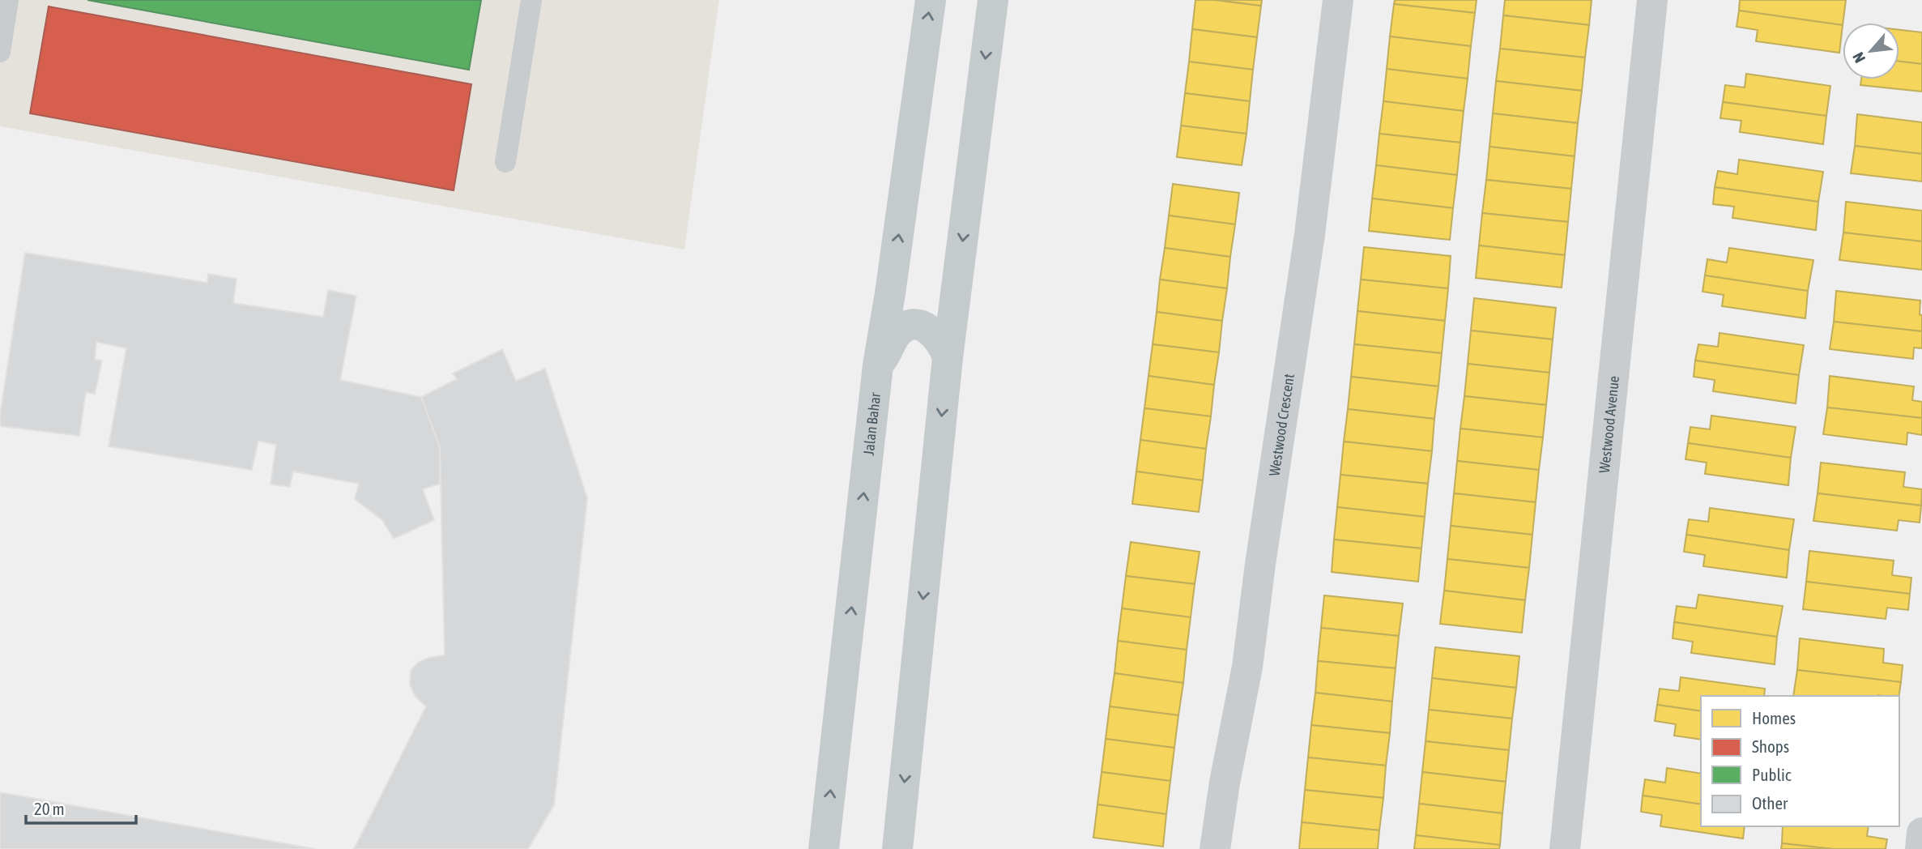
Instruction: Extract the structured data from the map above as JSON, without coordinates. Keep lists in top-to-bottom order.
{
  "streets": {
    "main road": ["Jalan Bahar"],
    "street": ["Westwood Avenue", "Westwood Crescent"]
  },
  "legend": [
    "Homes",
    "Shops",
    "Public",
    "Other"
  ],
  "scale_bar": "20 m",
  "north": "bottom left"
}
